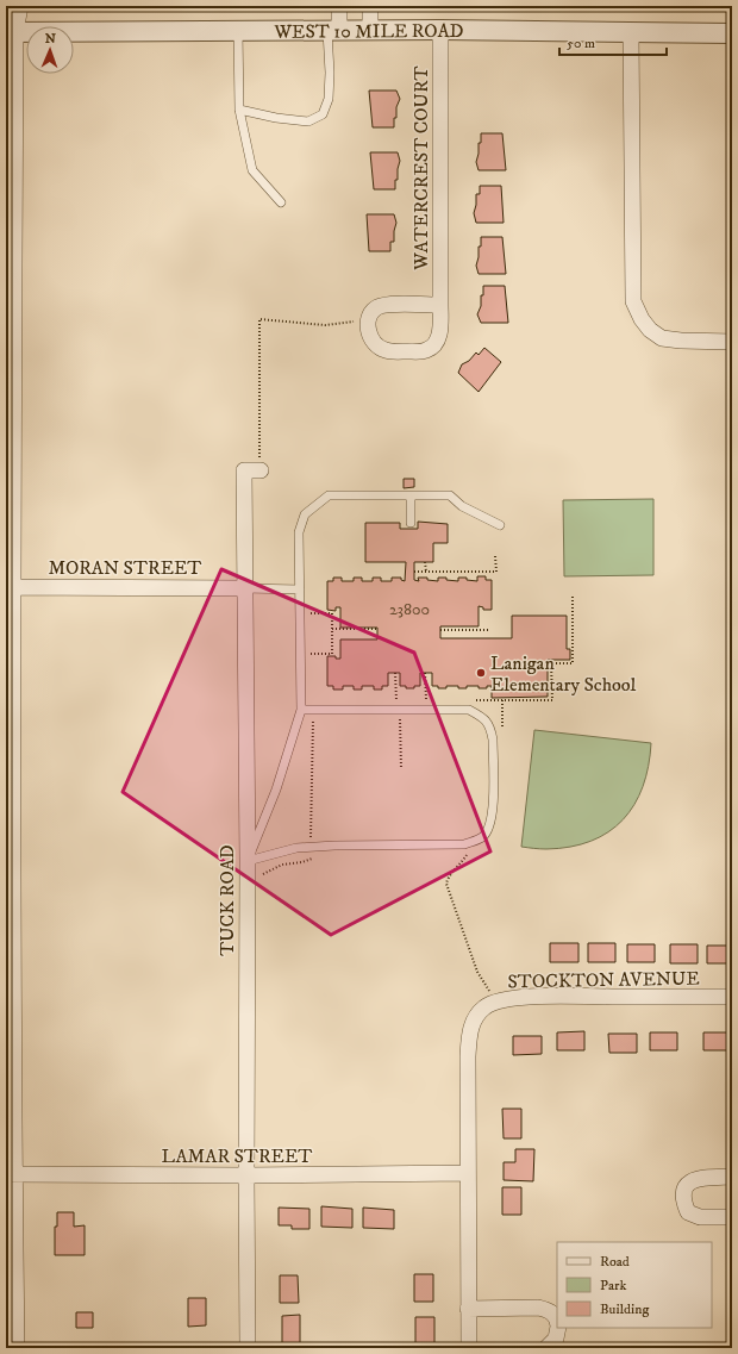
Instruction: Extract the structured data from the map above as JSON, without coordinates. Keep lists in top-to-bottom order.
{
  "streets": {
    "street": [
      "WEST 10 MILE ROAD",
      "WATERCREST COURT",
      "MORAN STREET",
      "TUCK ROAD",
      "STOCKTON AVENUE",
      "LAMAR STREET"
    ]
  },
  "crossings": [
    ["WEST 10 MILE ROAD", "WATERCREST COURT"],
    ["MORAN STREET", "TUCK ROAD"],
    ["TUCK ROAD", "LAMAR STREET"],
    ["STOCKTON AVENUE", "LAMAR STREET"]
  ],
  "places": ["Lanigan Elementary School"],
  "house_numbers": ["23800"],
  "legend": ["Road", "Park", "Building"],
  "scale_bar": "50 m",
  "north": "top"
}
